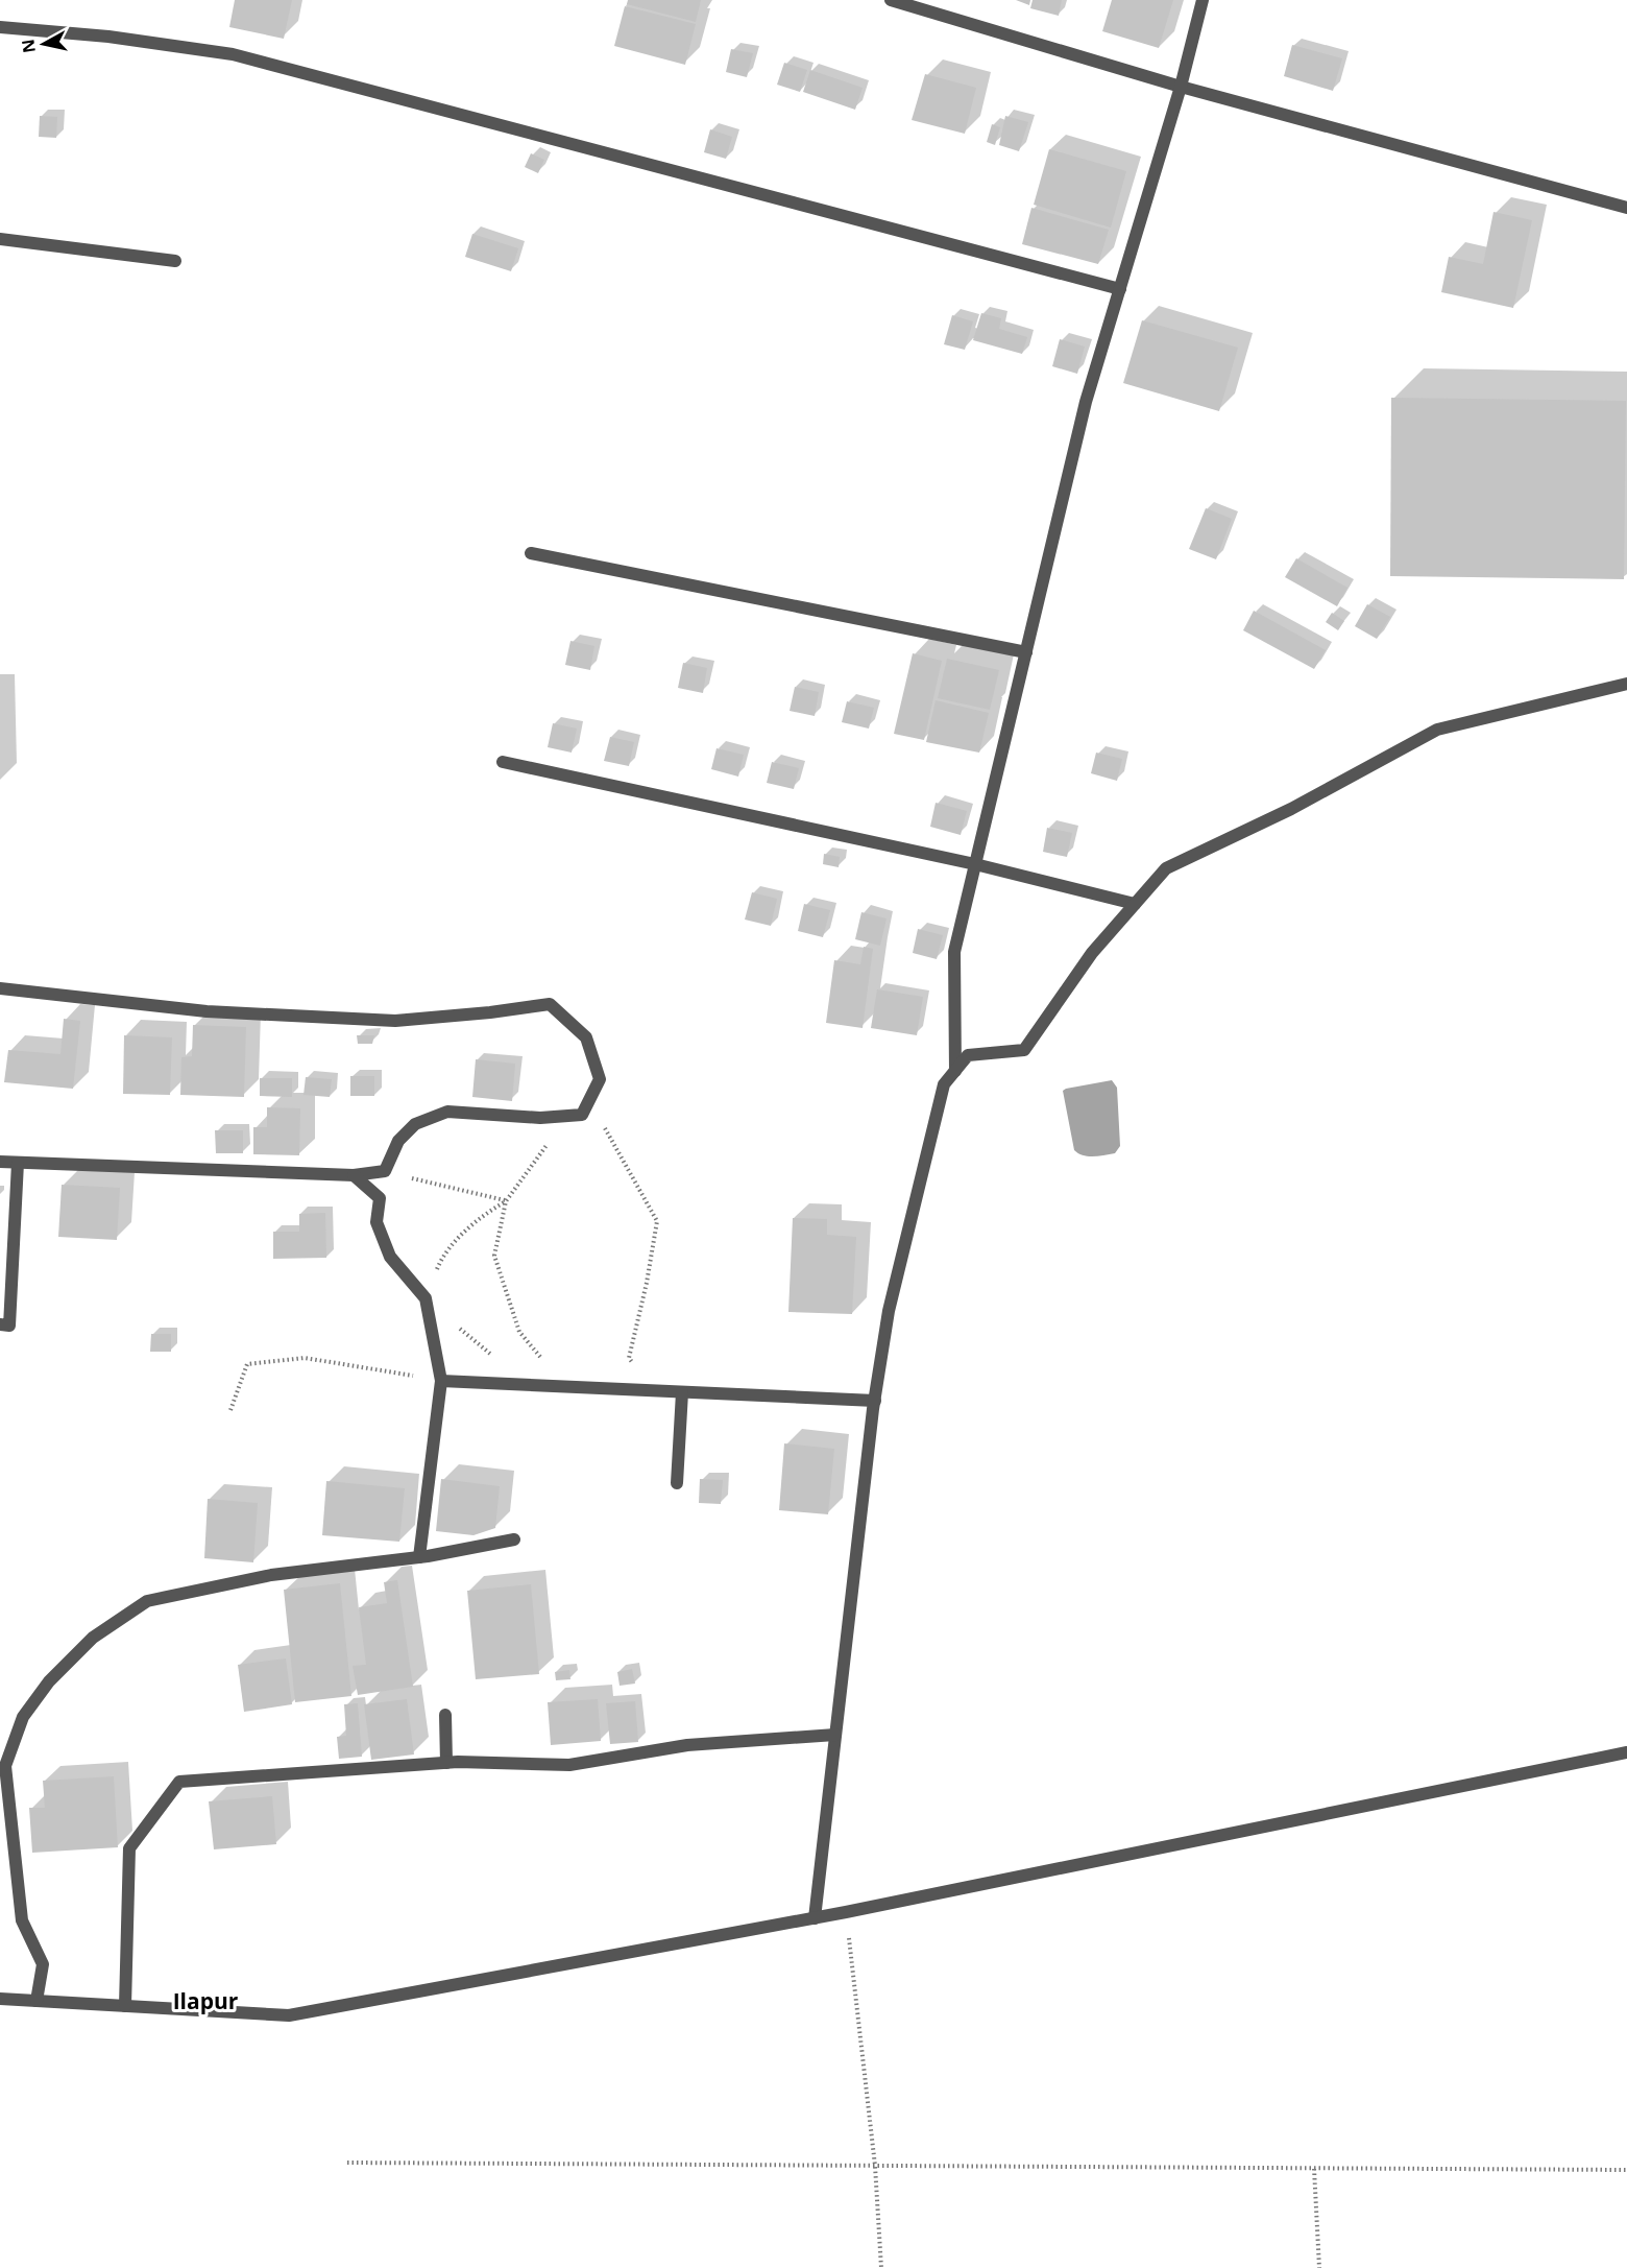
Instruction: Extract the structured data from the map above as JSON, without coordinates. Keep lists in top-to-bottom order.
{
  "districts": ["Ilapur"],
  "north": "left"
}
